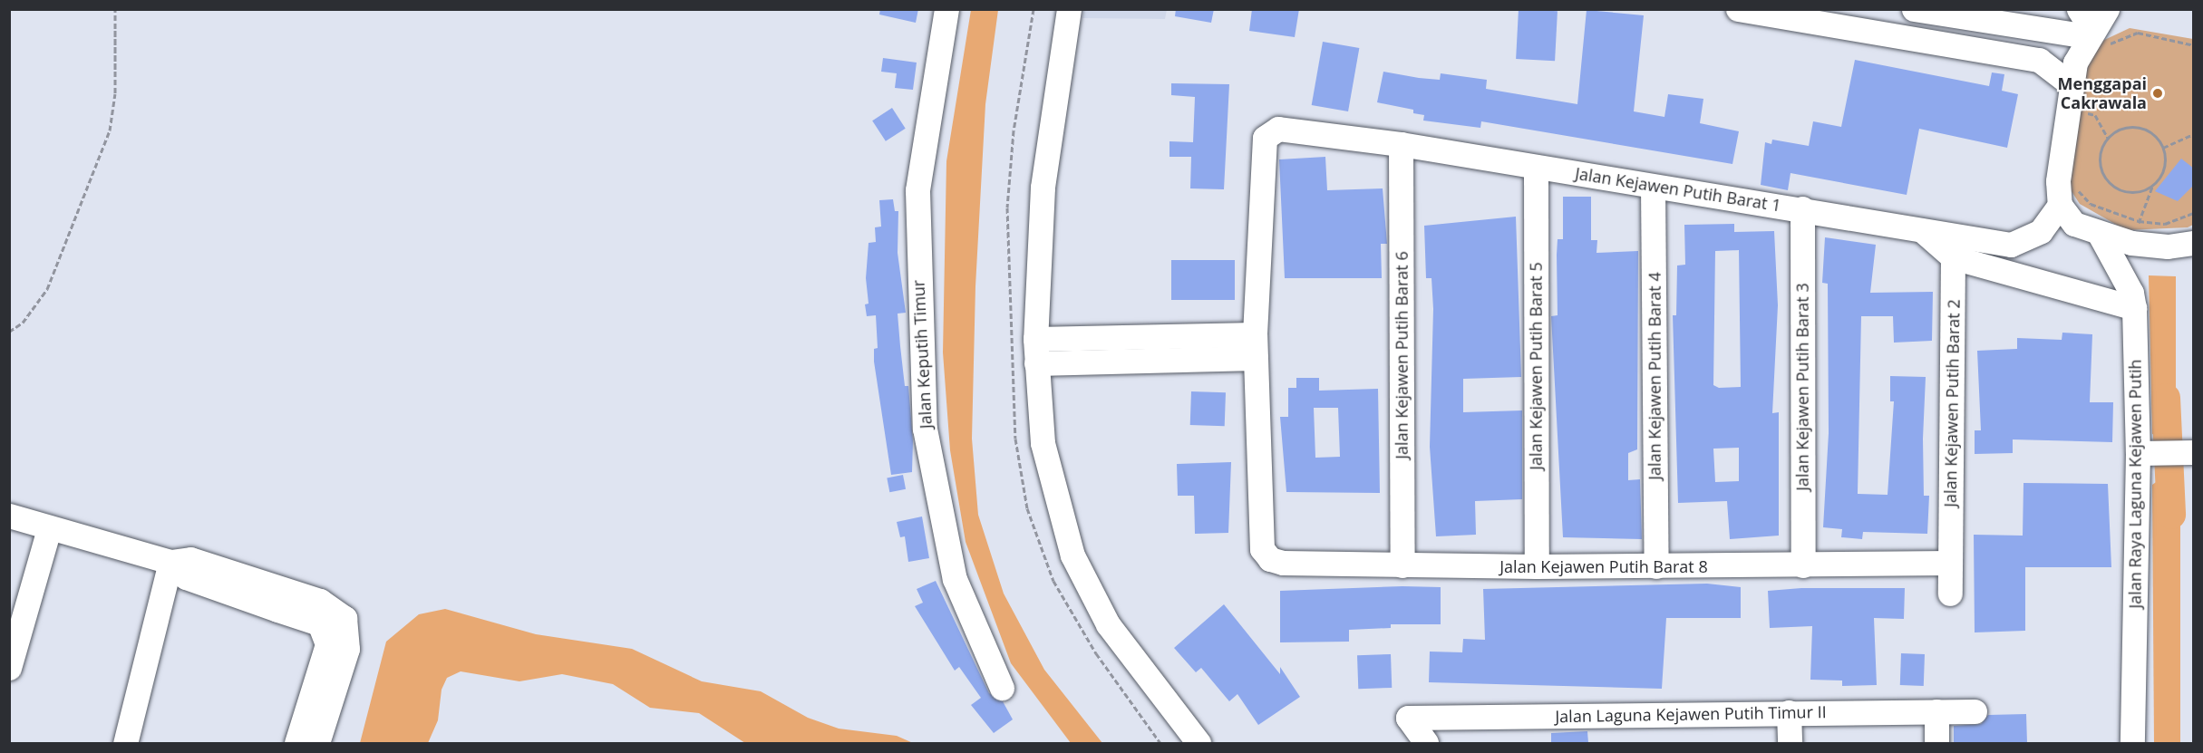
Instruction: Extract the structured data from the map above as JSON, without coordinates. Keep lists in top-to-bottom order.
{
  "streets": {
    "street": [
      "Jalan Kejawen Putih Barat 1",
      "Jalan Keputih Timur",
      "Jalan Kejawen Putih Barat 6",
      "Jalan Kejawen Putih Barat 5",
      "Jalan Kejawen Putih Barat 4",
      "Jalan Kejawen Putih Barat 3",
      "Jalan Kejawen Putih Barat 2",
      "Jalan Raya Laguna Kejawen Putih",
      "Jalan Kejawen Putih Barat 8",
      "Jalan Laguna Kejawen Putih Timur II"
    ]
  },
  "crossings": [
    ["Jalan Kejawen Putih Barat 1", "Jalan Kejawen Putih Barat 6"],
    ["Jalan Kejawen Putih Barat 1", "Jalan Kejawen Putih Barat 5"],
    ["Jalan Kejawen Putih Barat 1", "Jalan Kejawen Putih Barat 4"],
    ["Jalan Kejawen Putih Barat 1", "Jalan Kejawen Putih Barat 3"],
    ["Jalan Kejawen Putih Barat 1", "Jalan Kejawen Putih Barat 8"],
    ["Jalan Kejawen Putih Barat 6", "Jalan Kejawen Putih Barat 8"],
    ["Jalan Kejawen Putih Barat 5", "Jalan Kejawen Putih Barat 8"],
    ["Jalan Kejawen Putih Barat 4", "Jalan Kejawen Putih Barat 8"],
    ["Jalan Kejawen Putih Barat 3", "Jalan Kejawen Putih Barat 8"],
    ["Jalan Kejawen Putih Barat 2", "Jalan Kejawen Putih Barat 8"]
  ],
  "places": ["Menggapai Cakrawala"]
}
